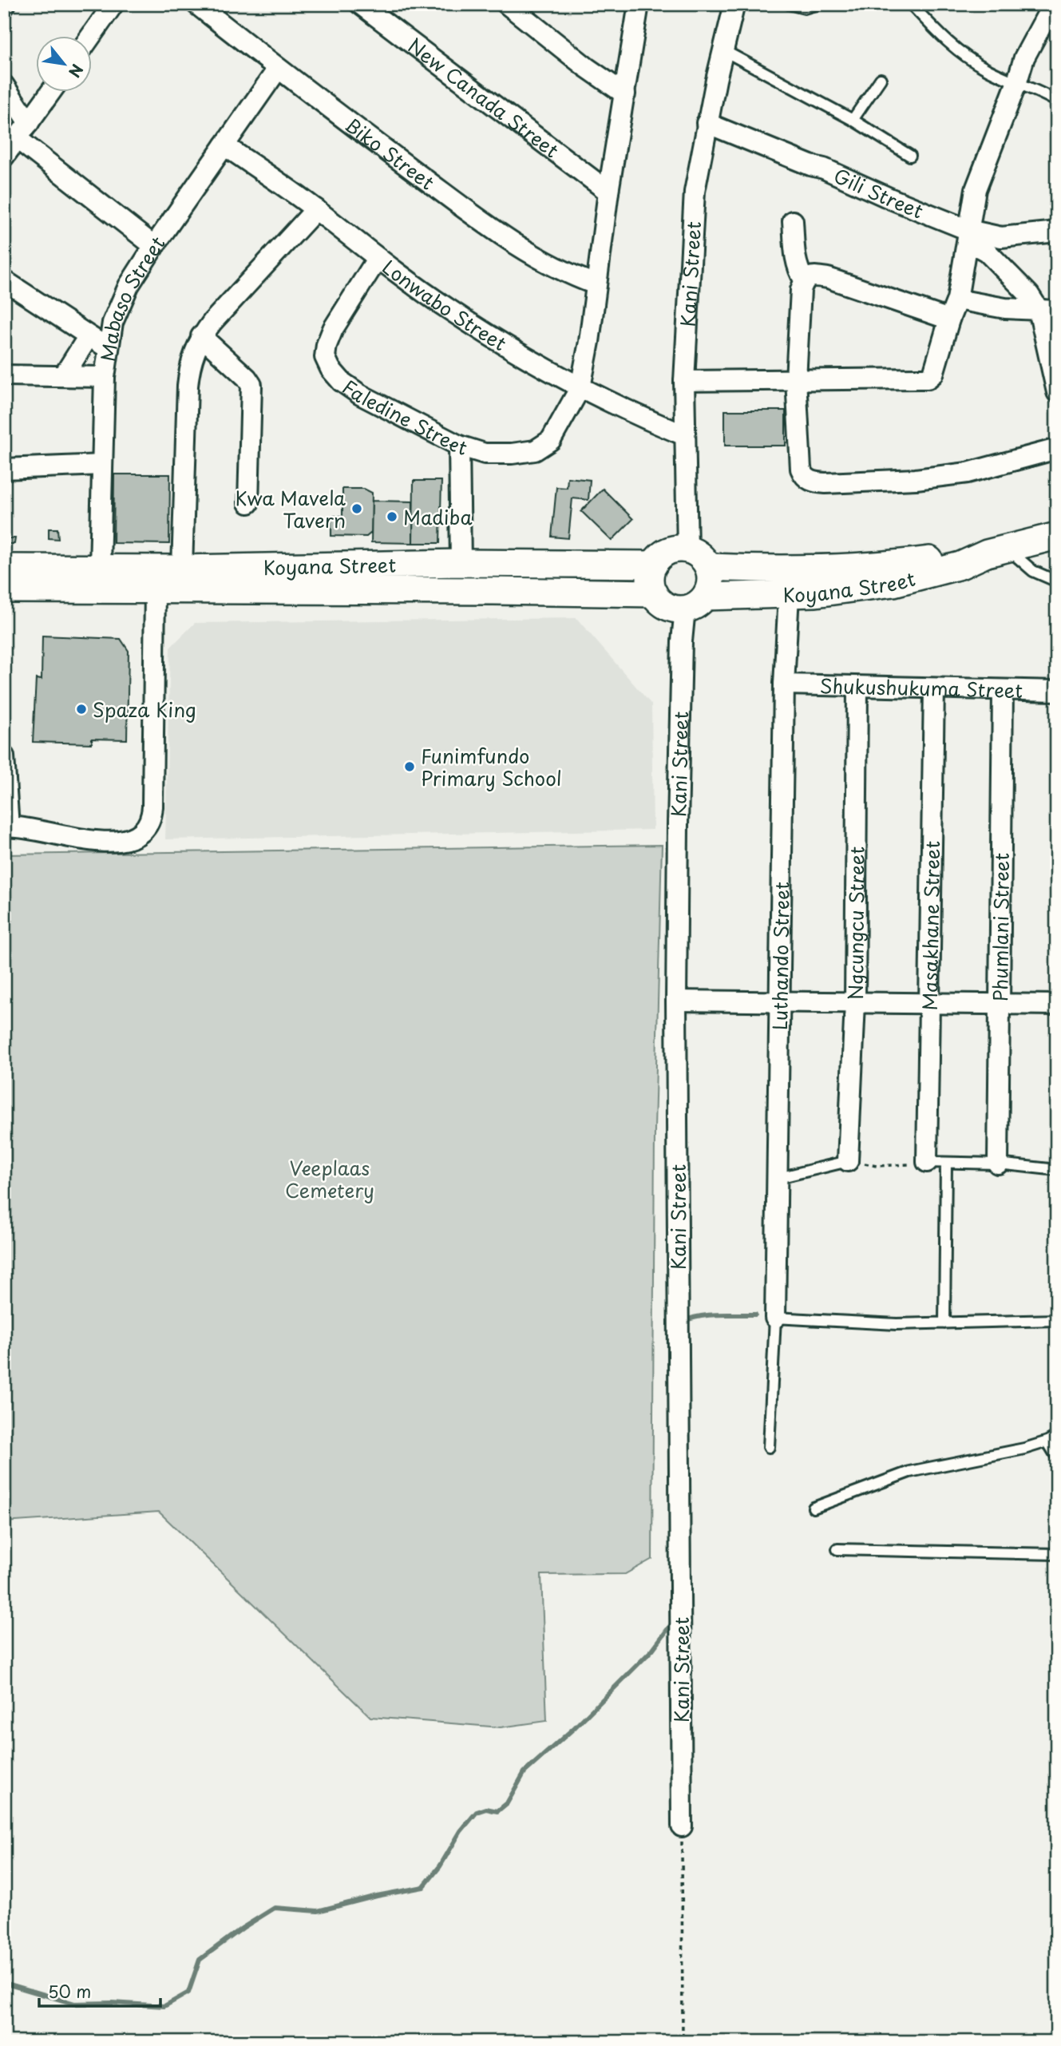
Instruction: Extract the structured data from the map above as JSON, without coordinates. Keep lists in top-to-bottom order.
{
  "streets": {
    "main road": ["Koyana Street"],
    "street": [
      "New Canada Street",
      "Biko Street",
      "Gili Street",
      "Kani Street",
      "Mabaso Street",
      "Lonwabo Street",
      "Faledine Street",
      "Shukushukuma Street",
      "Ngcungcu Street",
      "Masakhane Street",
      "Phumlani Street",
      "Luthando Street"
    ]
  },
  "crossings": [
    ["New Canada Street", "Faledine Street"],
    ["Biko Street", "Mabaso Street"],
    ["Biko Street", "Faledine Street"],
    ["Gili Street", "Kani Street"],
    ["Kani Street", "Lonwabo Street"],
    ["Kani Street", "Koyana Street"],
    ["Mabaso Street", "Lonwabo Street"],
    ["Mabaso Street", "Koyana Street"],
    ["Lonwabo Street", "Faledine Street"],
    ["Koyana Street", "Luthando Street"],
    ["Shukushukuma Street", "Ngcungcu Street"],
    ["Shukushukuma Street", "Masakhane Street"],
    ["Shukushukuma Street", "Phumlani Street"],
    ["Shukushukuma Street", "Luthando Street"]
  ],
  "parks": ["Veeplaas Cemetery"],
  "places": [
    "Kwa Mavela Tavern",
    "Madiba",
    "Spaza King",
    "Funimfundo Primary School"
  ],
  "scale_bar": "50 m",
  "north": "bottom right"
}
